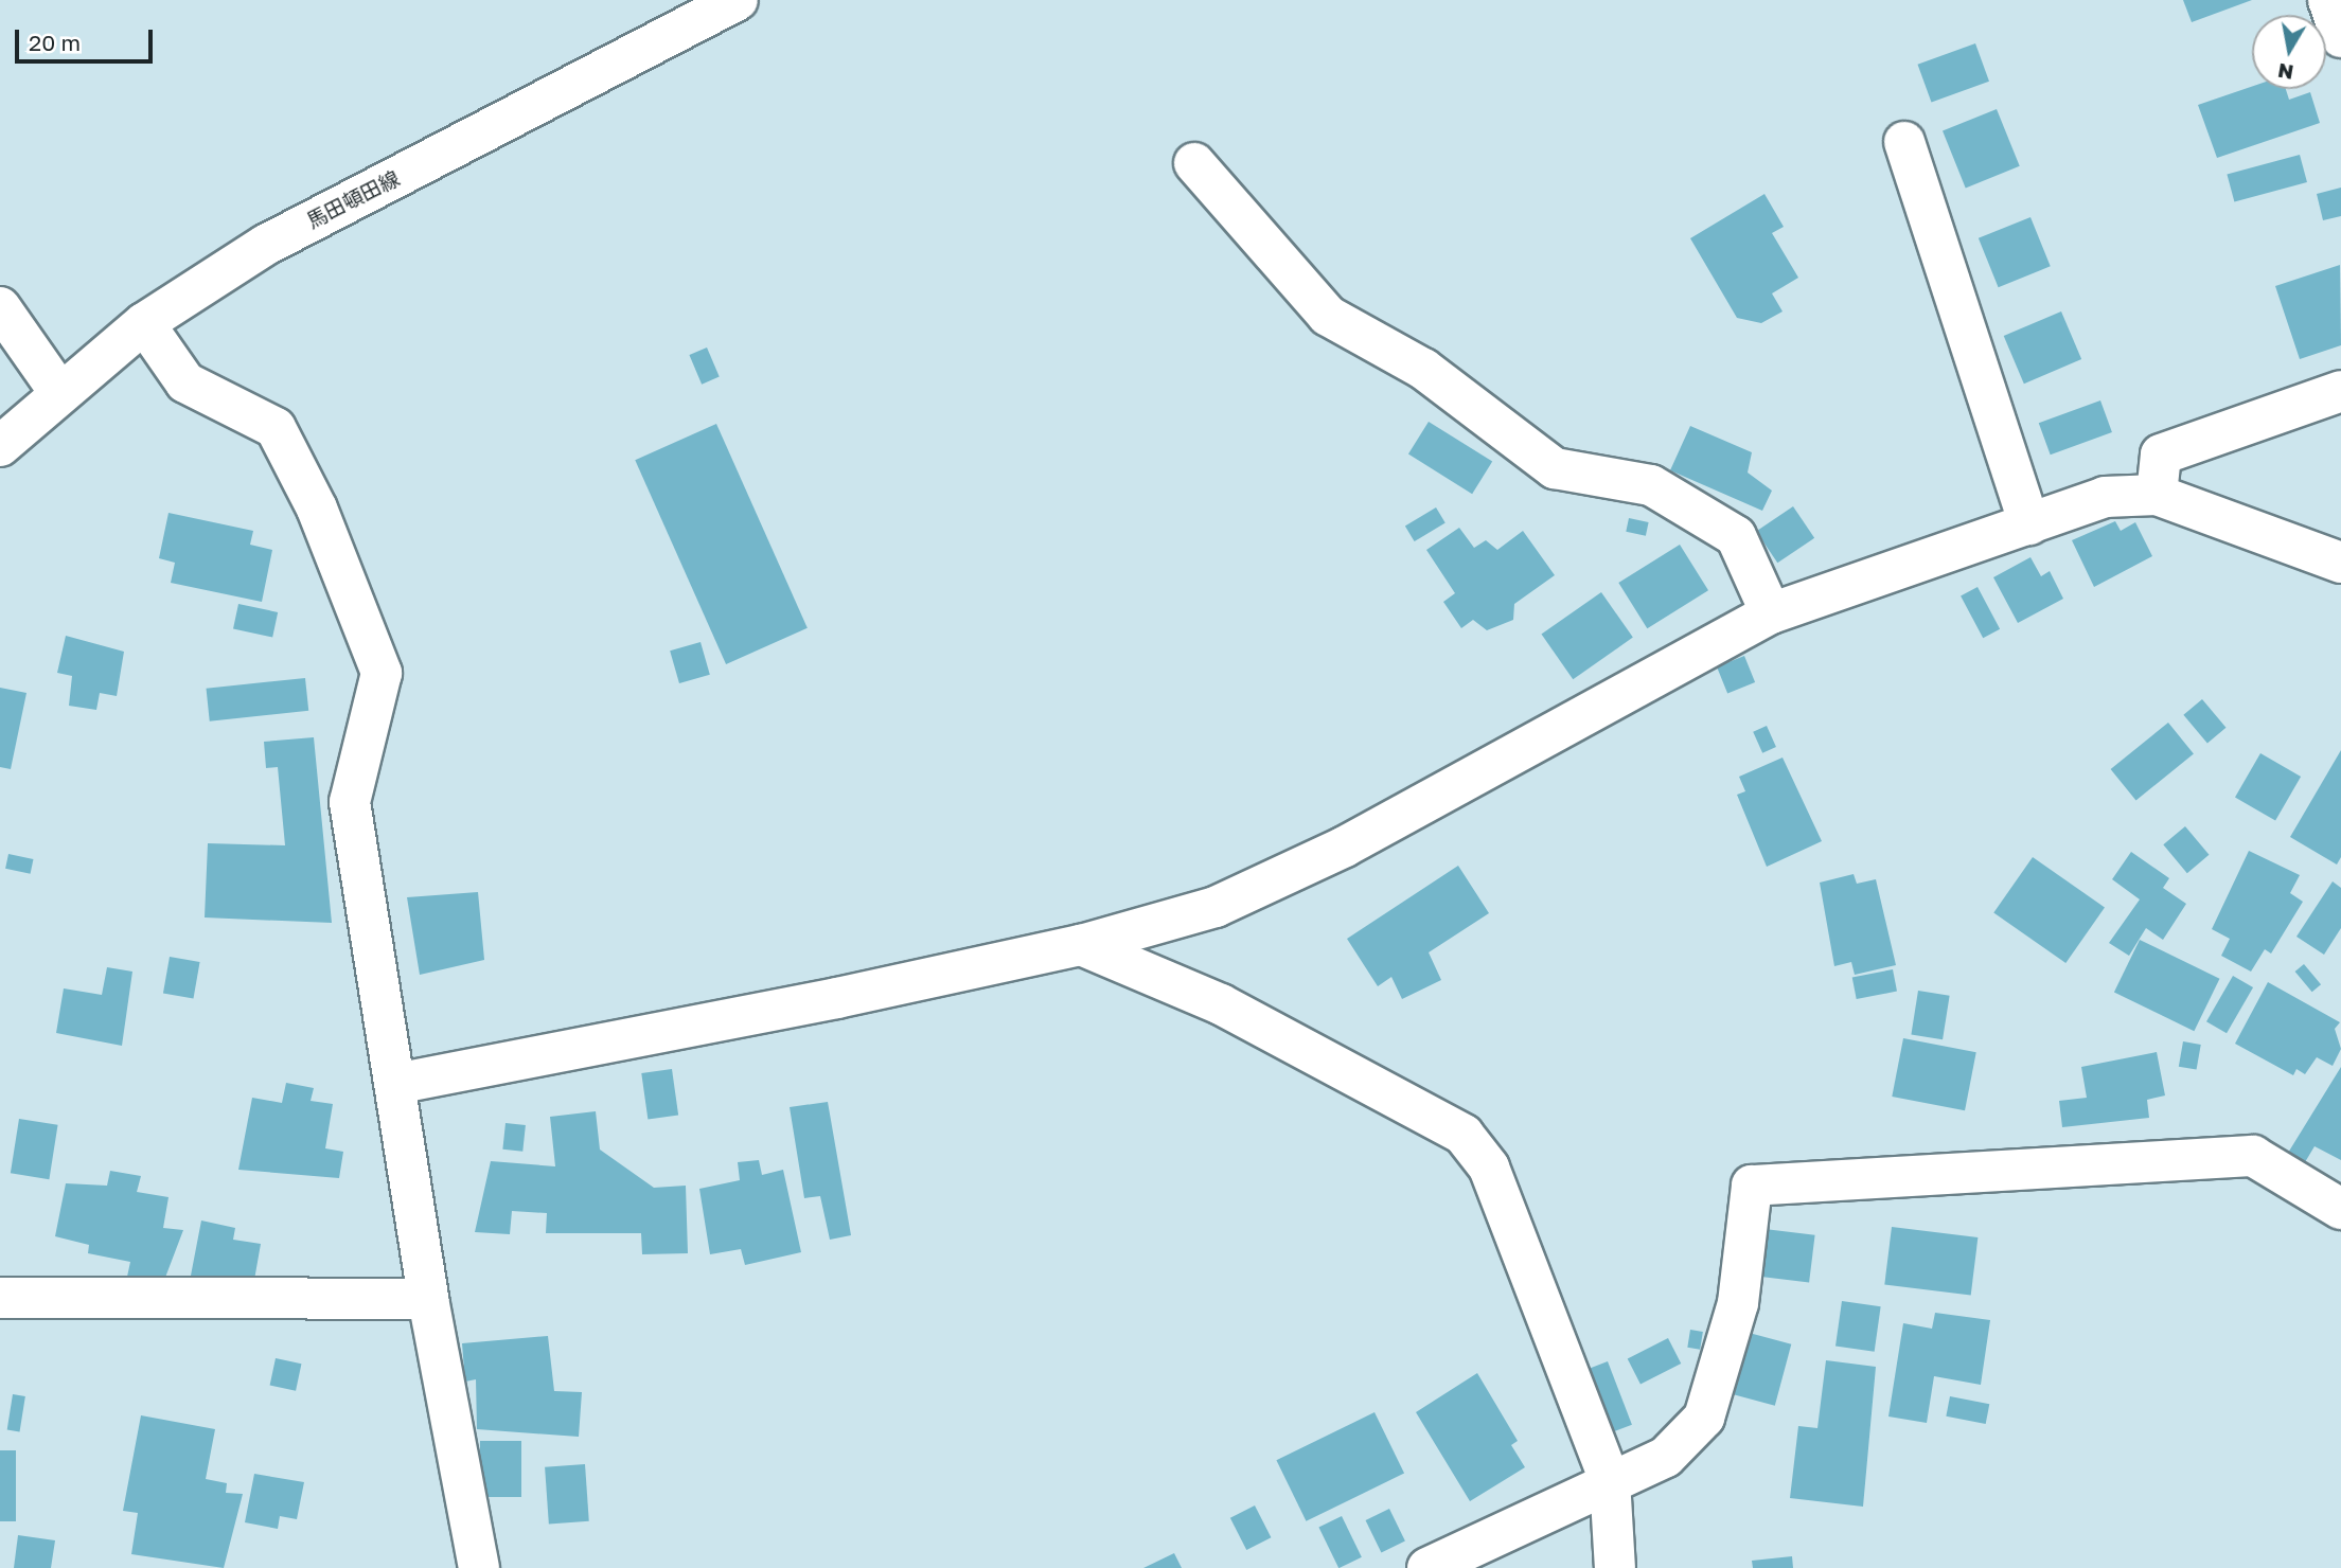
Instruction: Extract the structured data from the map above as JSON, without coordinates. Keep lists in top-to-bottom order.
{
  "streets": {
    "street": ["馬田頓田線"]
  },
  "scale_bar": "20 m",
  "north": "bottom"
}
